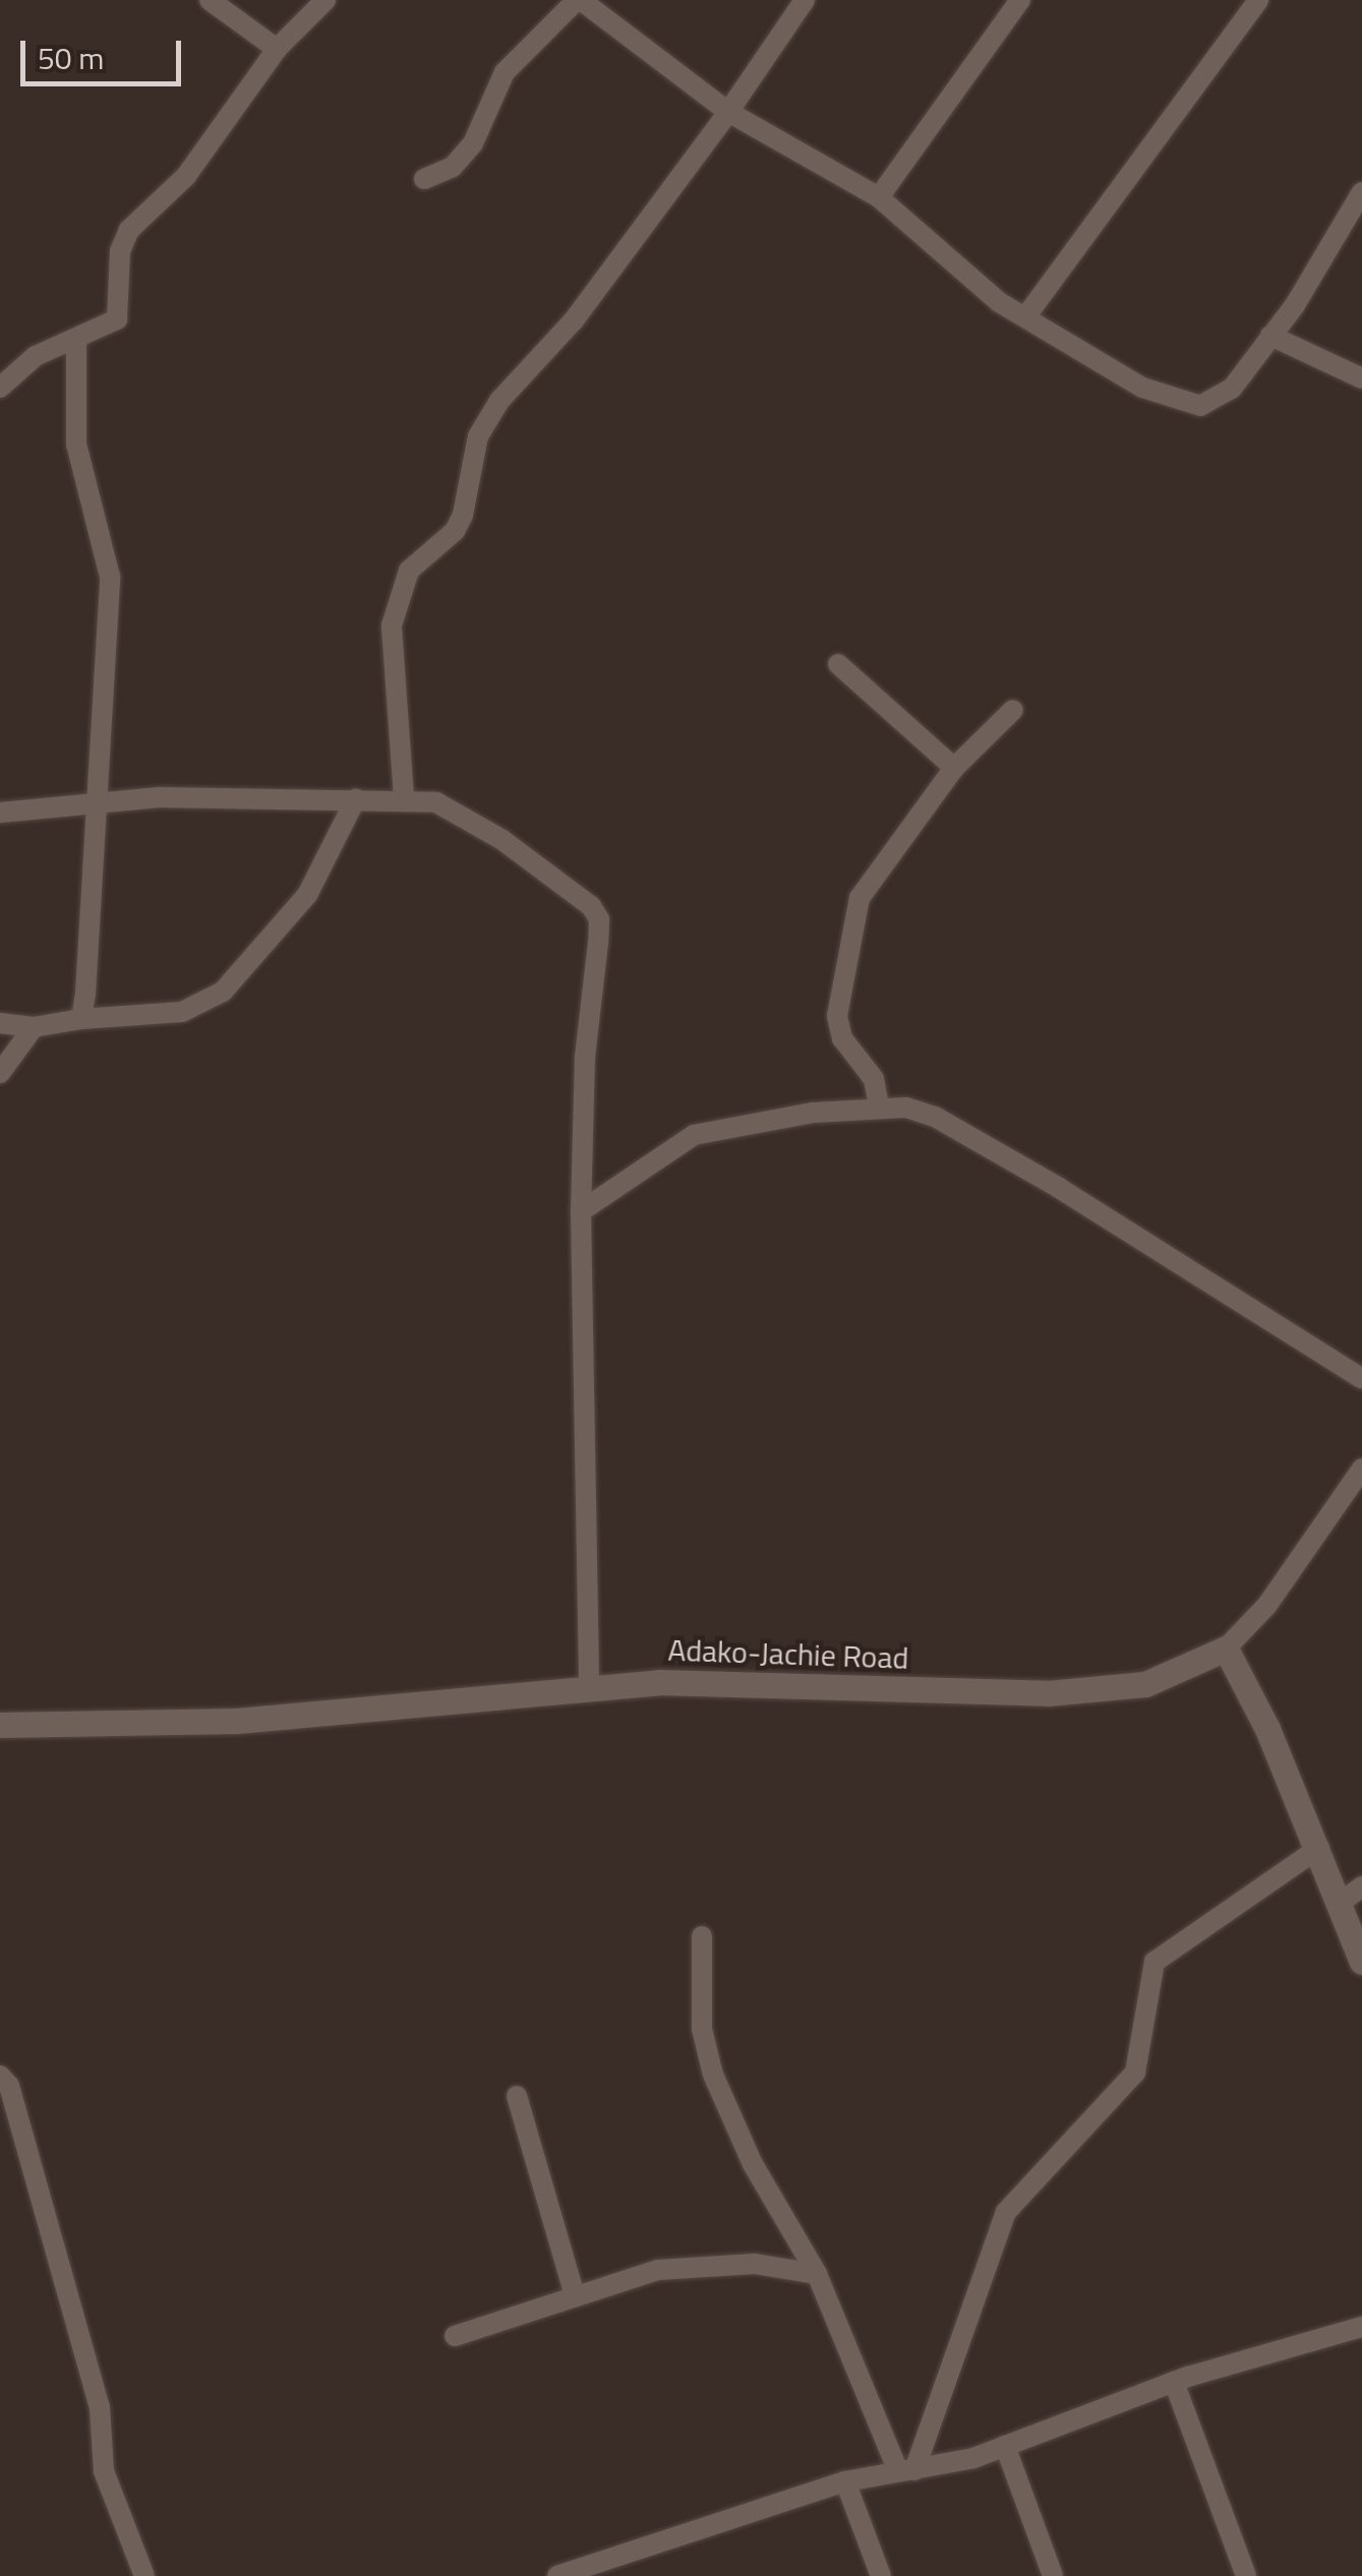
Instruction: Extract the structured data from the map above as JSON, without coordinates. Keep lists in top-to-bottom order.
{
  "streets": {
    "street": ["Adako-Jachie Road"]
  },
  "scale_bar": "50 m"
}
